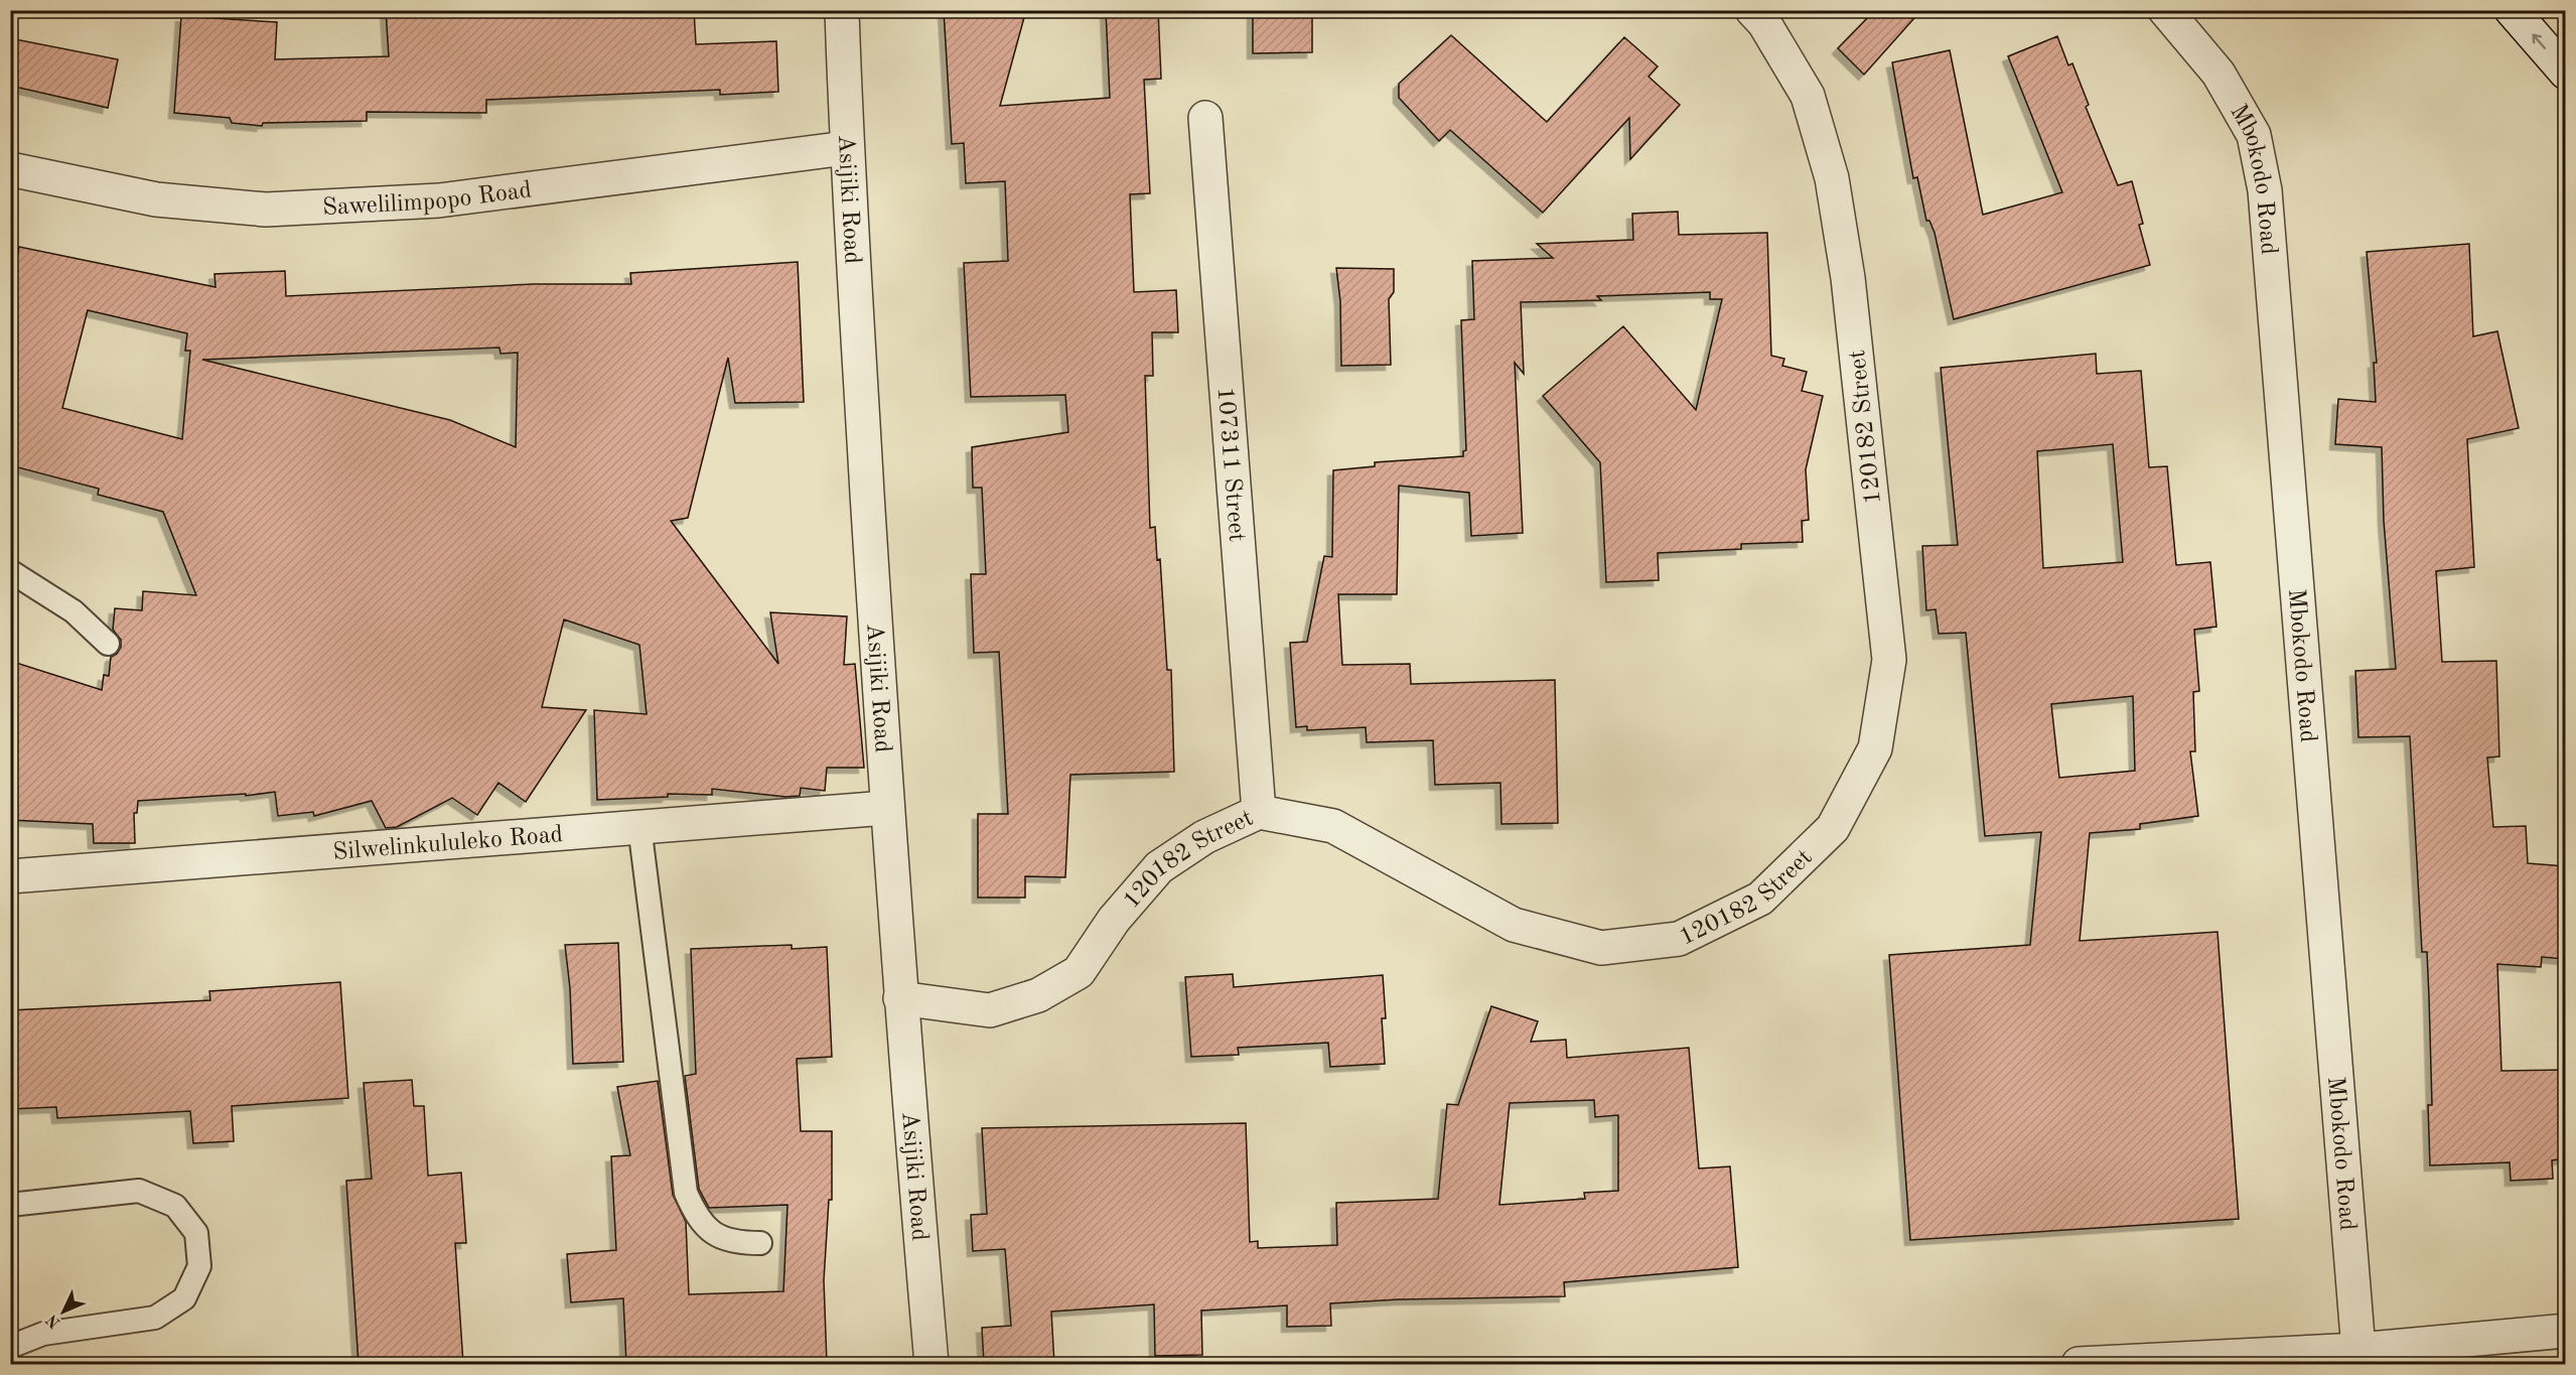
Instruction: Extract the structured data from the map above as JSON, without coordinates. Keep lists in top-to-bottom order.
{
  "streets": {
    "street": [
      "Mbokodo Road",
      "Sawelilimpopo Road",
      "Asijiki Road",
      "120182 Street",
      "107311 Street",
      "Silwelinkululeko Road"
    ]
  },
  "crossings": [
    ["Sawelilimpopo Road", "Asijiki Road"],
    ["Asijiki Road", "120182 Street"],
    ["Asijiki Road", "Silwelinkululeko Road"],
    ["120182 Street", "107311 Street"]
  ],
  "north": "bottom left"
}
